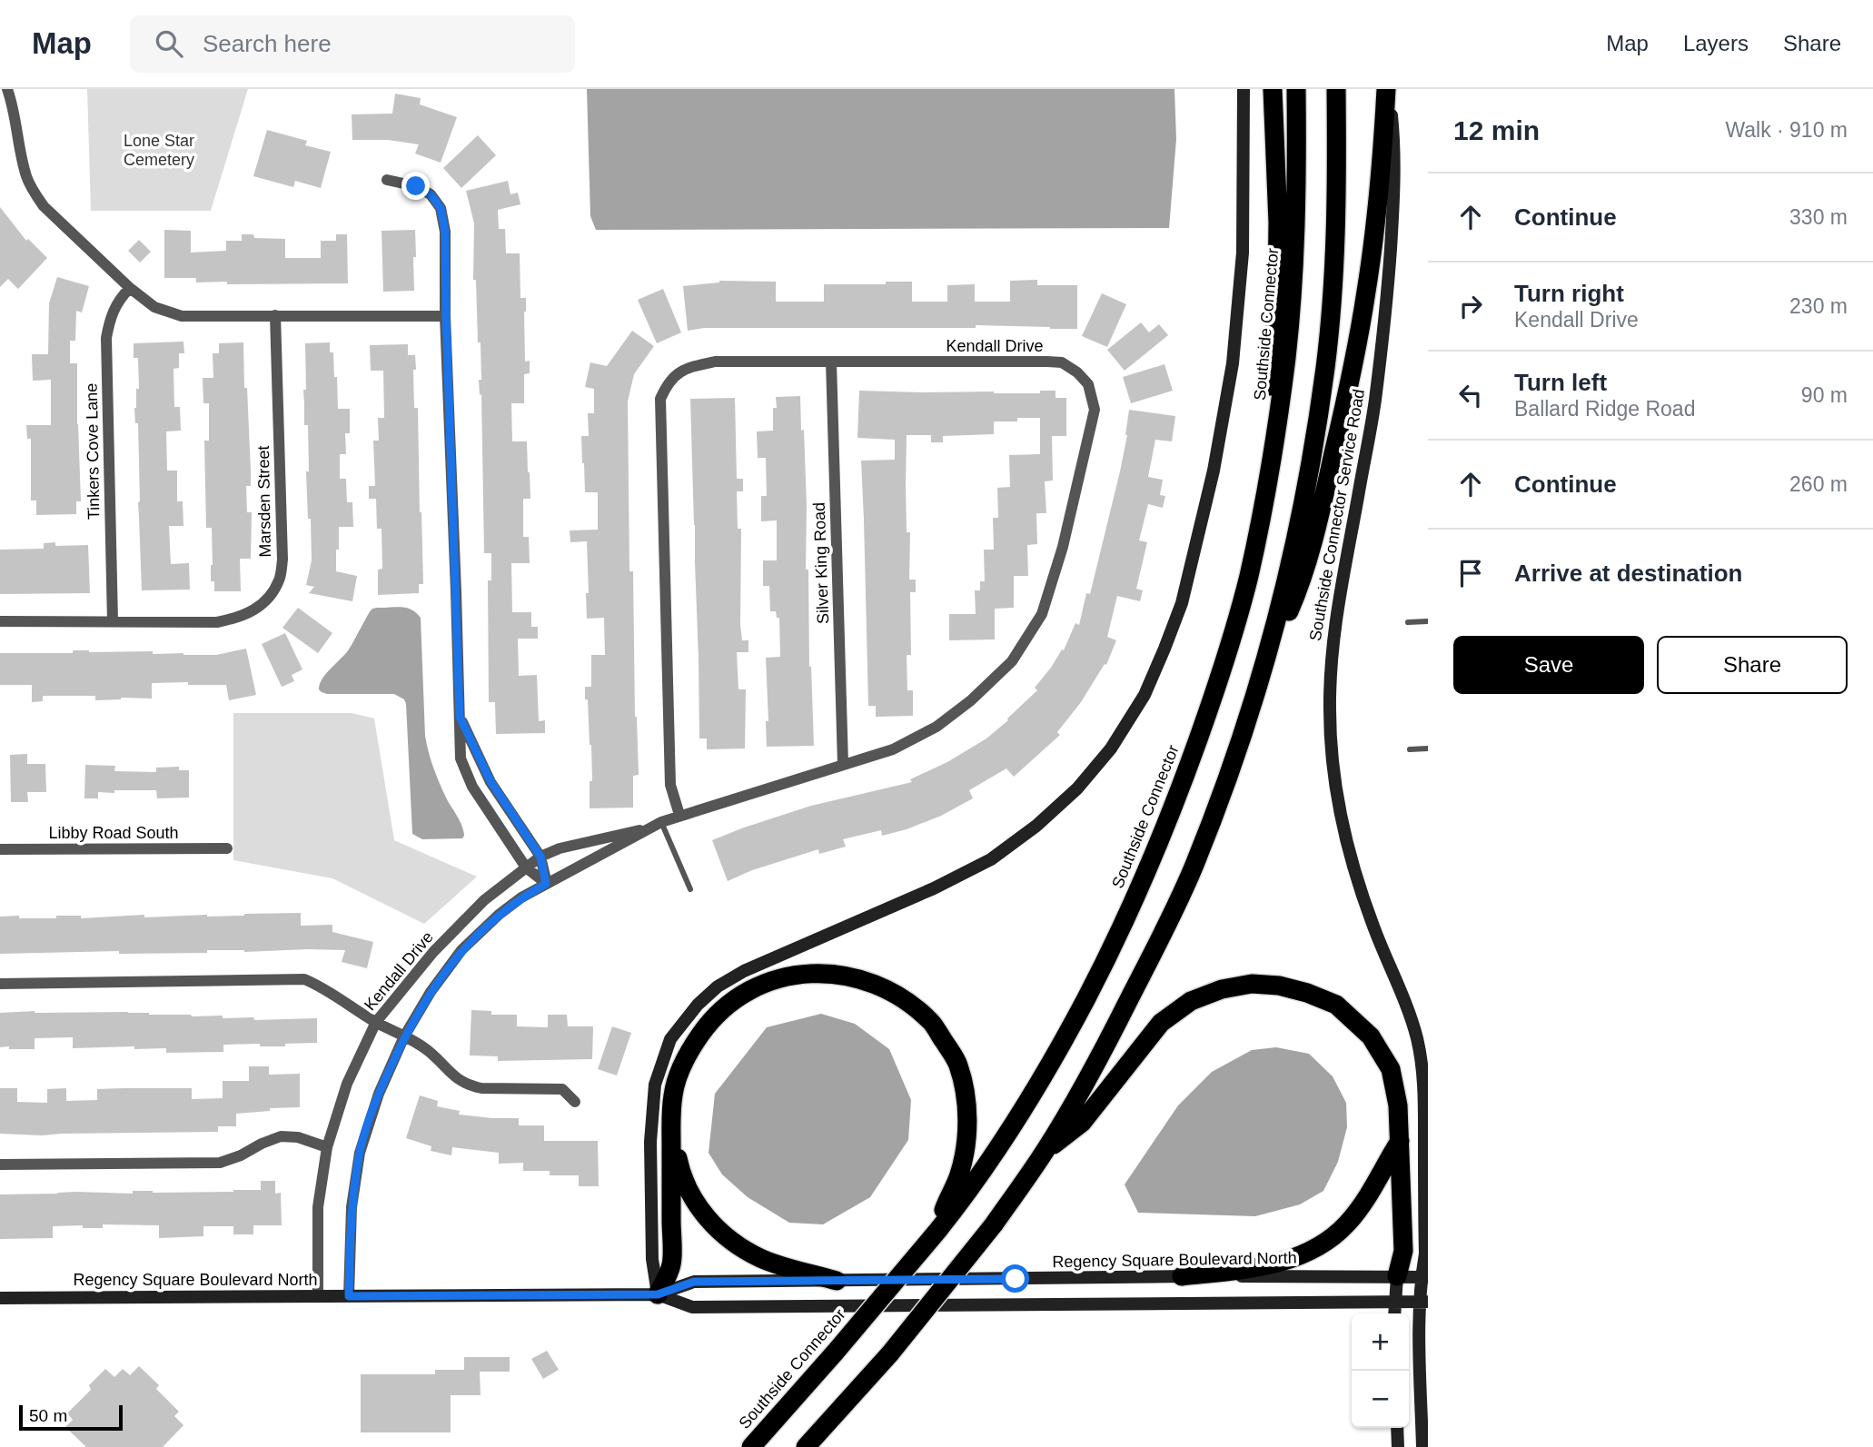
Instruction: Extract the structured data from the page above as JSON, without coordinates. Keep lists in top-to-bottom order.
{
  "streets": {
    "highway": ["Southside Connector"],
    "street": [
      "Kendall Drive",
      "Tinkers Cove Lane",
      "Marsden Street",
      "Southside Connector Service Road",
      "Silver King Road",
      "Libby Road South",
      "Regency Square Boulevard North"
    ]
  },
  "crossings": [
    ["Kendall Drive", "Silver King Road"],
    ["Kendall Drive", "Regency Square Boulevard North"],
    ["Tinkers Cove Lane", "Marsden Street"],
    ["Southside Connector Service Road", "Regency Square Boulevard North"]
  ],
  "parks": ["Lone Star Cemetery"],
  "scale_bar": "50 m",
  "page": {
    "header": "Map",
    "search": "Search here",
    "nav": ["Map", "Layers", "Share"],
    "heading": ["12 min", "Walk · 910 m"],
    "list": [
      ["Continue", "330 m"],
      ["Turn right", "Kendall Drive", "230 m"],
      ["Turn left", "Ballard Ridge Road", "90 m"],
      ["Continue", "260 m"],
      "Arrive at destination"
    ],
    "buttons": ["Save", "Share"],
    "map_buttons": ["+", "−"],
    "scale": "50 m"
  }
}
